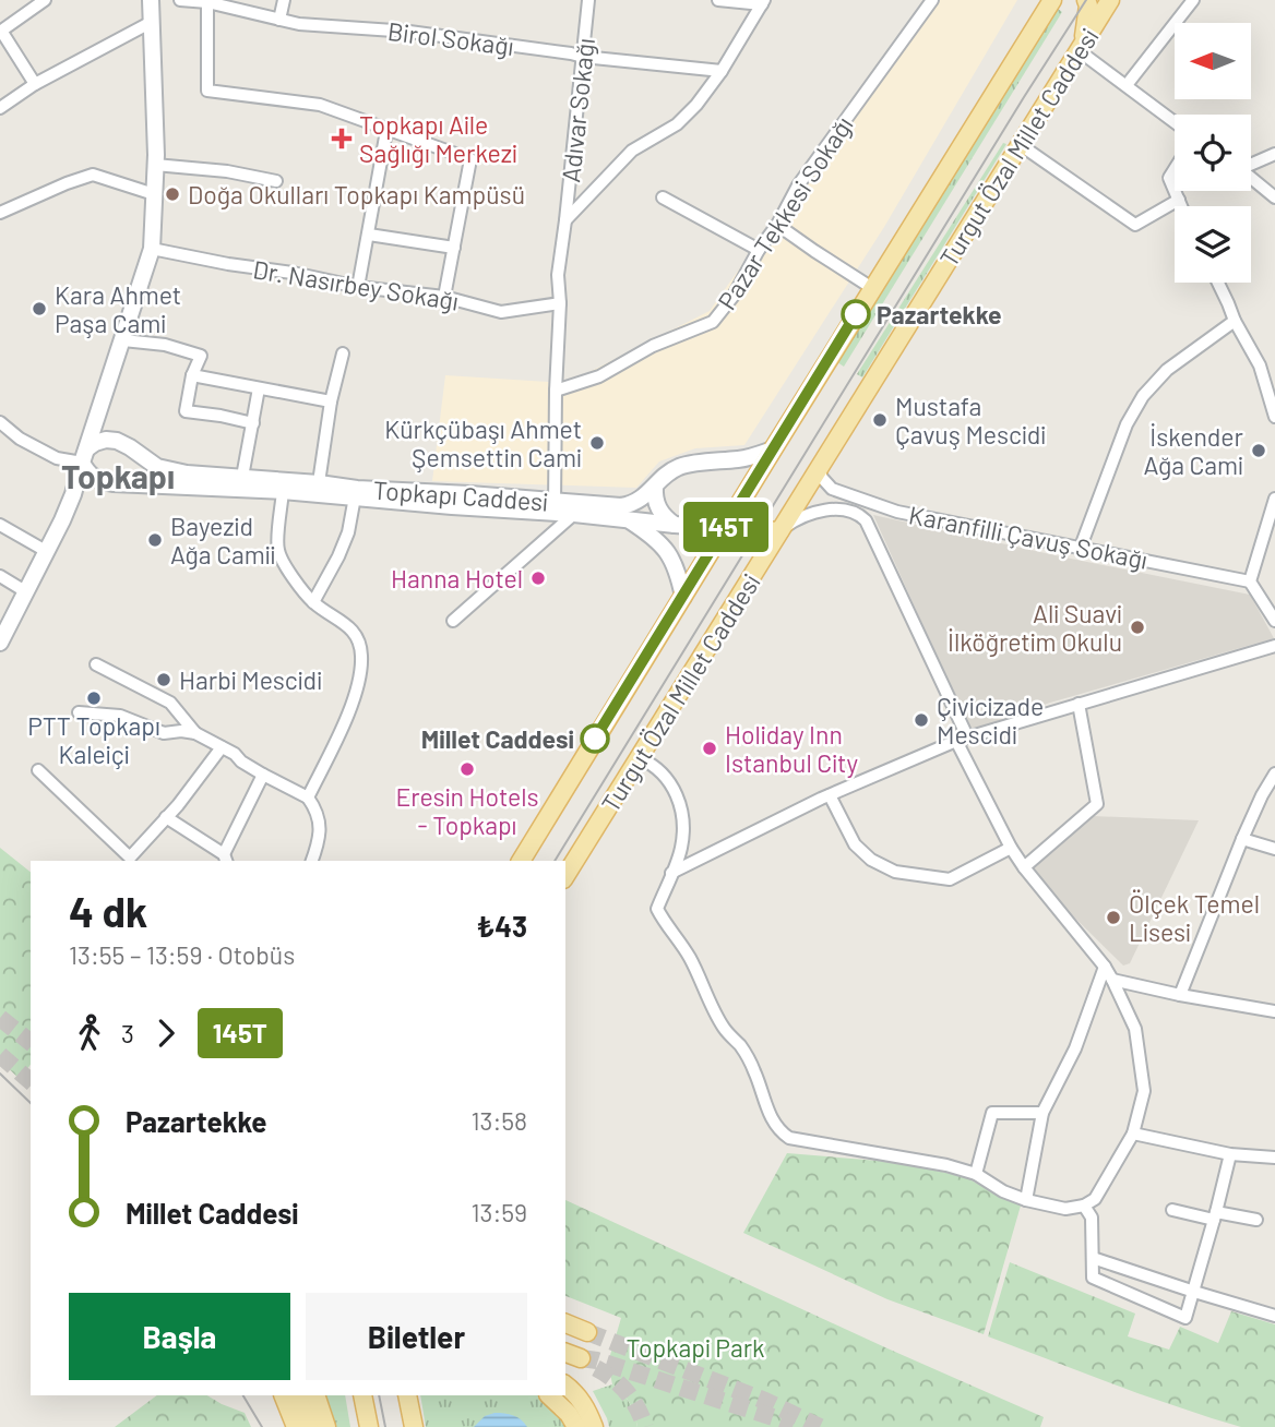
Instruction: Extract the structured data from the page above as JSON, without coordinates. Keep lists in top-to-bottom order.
{
  "streets": {
    "main road": ["Turgut Özal Millet Caddesi", "Topkapı Caddesi"],
    "street": [
      "Birol Sokağı",
      "Adıvar Sokağı",
      "Pazar Tekkesi Sokağı",
      "Dr. Nasırbey Sokağı",
      "Karanfilli Çavuş Sokağı"
    ]
  },
  "crossings": [
    ["Birol Sokağı", "Adıvar Sokağı"],
    ["Adıvar Sokağı", "Pazar Tekkesi Sokağı"],
    ["Adıvar Sokağı", "Dr. Nasırbey Sokağı"],
    ["Adıvar Sokağı", "Topkapı Caddesi"],
    ["Turgut Özal Millet Caddesi", "Topkapı Caddesi"],
    ["Turgut Özal Millet Caddesi", "Karanfilli Çavuş Sokağı"]
  ],
  "districts": ["Topkapı"],
  "parks": ["Topkapi Park"],
  "places": {
    "health": ["Topkapı Aile Sağlığı Merkezi"],
    "other": [
      "Doğa Okulları Topkapı Kampüsü",
      "Kara Ahmet Paşa Cami",
      "Pazartekke",
      "Mustafa Çavuş Mescidi",
      "Kürkçübaşı Ahmet Şemsettin Cami",
      "İskender Ağa Cami",
      "Bayezid Ağa Camii",
      "Hanna Hotel",
      "Ali Suavi İlköğretim Okulu",
      "Harbi Mescidi",
      "PTT Topkapı Kaleiçi",
      "Çivicizade Mescidi",
      "Millet Caddesi",
      "Holiday Inn Istanbul City",
      "Eresin Hotels - Topkapı",
      "Ölçek Temel Lisesi"
    ]
  },
  "lines": ["bus line 145T"],
  "north": "left",
  "page": {
    "on_map": "145T",
    "heading": ["4 dk", "13:55 – 13:59 · Otobüs", "₺43"],
    "legs": ["3", "145T"],
    "list": [
      {
        "name": "Pazartekke",
        "value": "13:58"
      },
      {
        "name": "Millet Caddesi",
        "value": "13:59"
      }
    ],
    "buttons": ["Başla", "Biletler"]
  }
}
